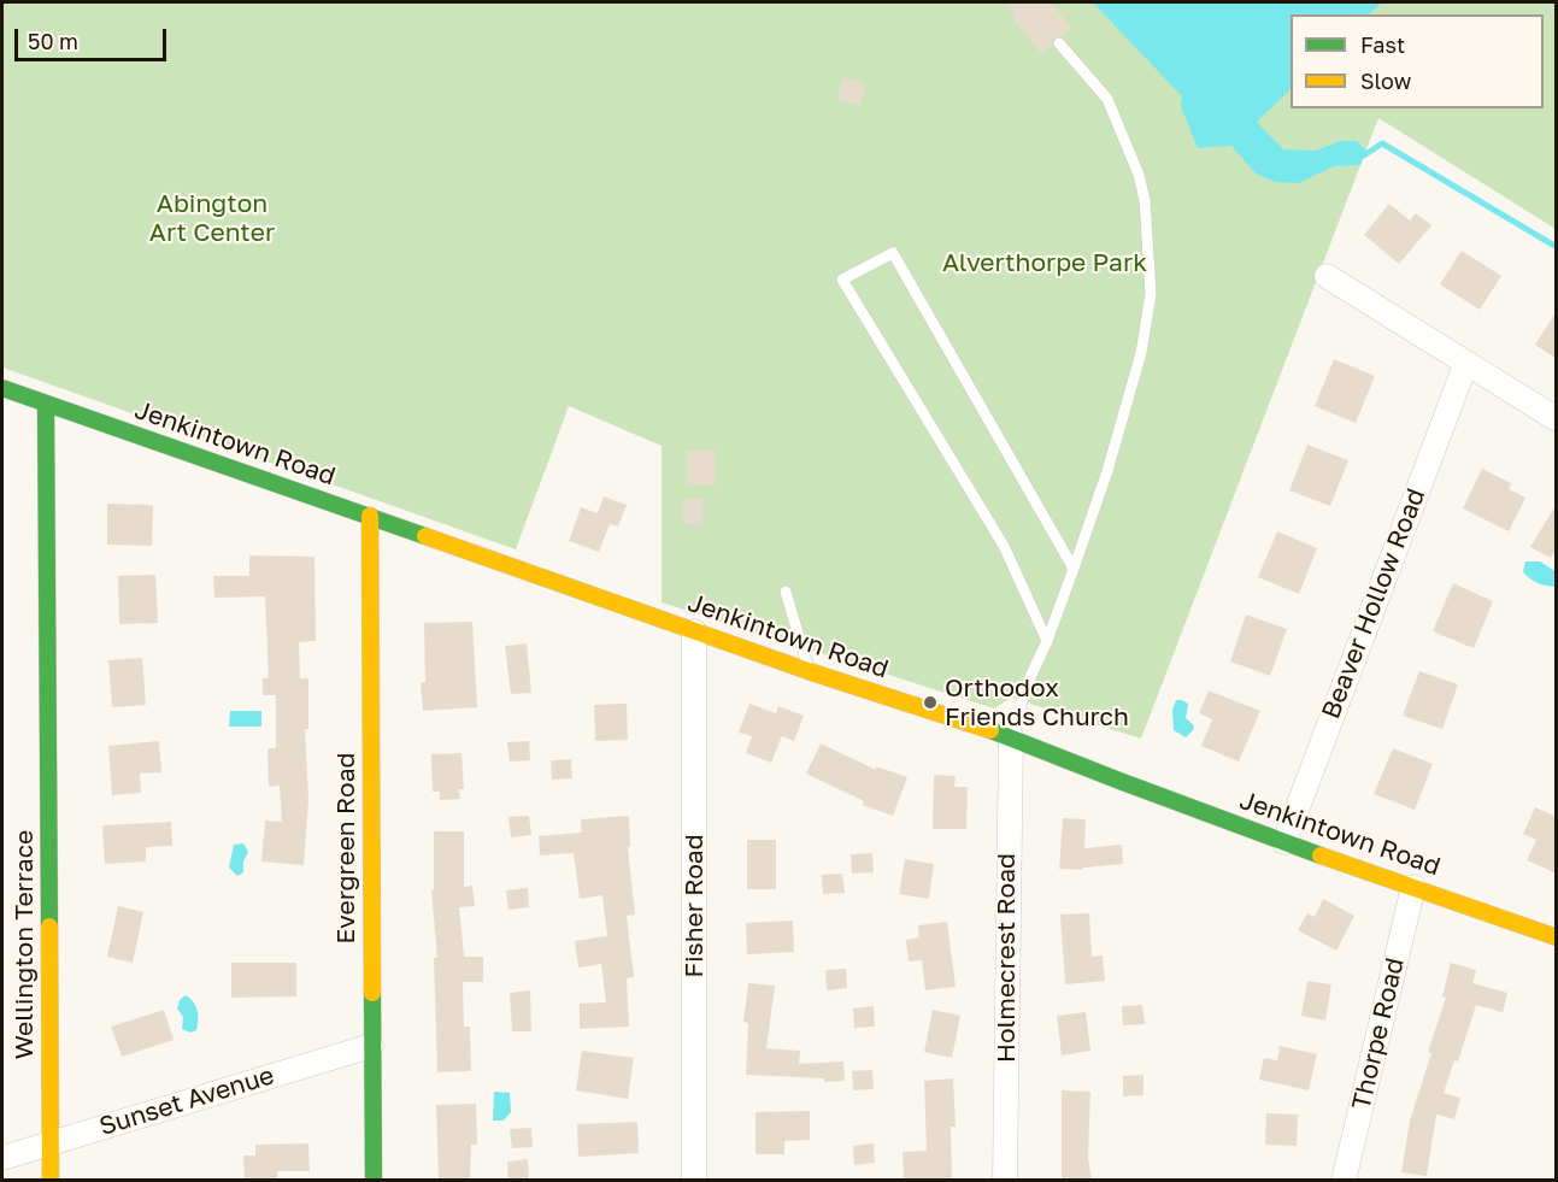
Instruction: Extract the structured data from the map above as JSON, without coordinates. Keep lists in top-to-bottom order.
{
  "streets": {
    "street": [
      "Jenkintown Road",
      "Beaver Hollow Road",
      "Evergreen Road",
      "Fisher Road",
      "Wellington Terrace",
      "Holmecrest Road",
      "Thorpe Road",
      "Sunset Avenue"
    ]
  },
  "crossings": [
    ["Jenkintown Road", "Beaver Hollow Road"],
    ["Jenkintown Road", "Evergreen Road"],
    ["Jenkintown Road", "Fisher Road"],
    ["Jenkintown Road", "Wellington Terrace"],
    ["Jenkintown Road", "Holmecrest Road"],
    ["Jenkintown Road", "Thorpe Road"],
    ["Evergreen Road", "Sunset Avenue"],
    ["Wellington Terrace", "Sunset Avenue"]
  ],
  "parks": ["Abington Art Center", "Alverthorpe Park"],
  "places": ["Orthodox Friends Church"],
  "legend": ["Fast", "Slow"],
  "scale_bar": "50 m"
}
